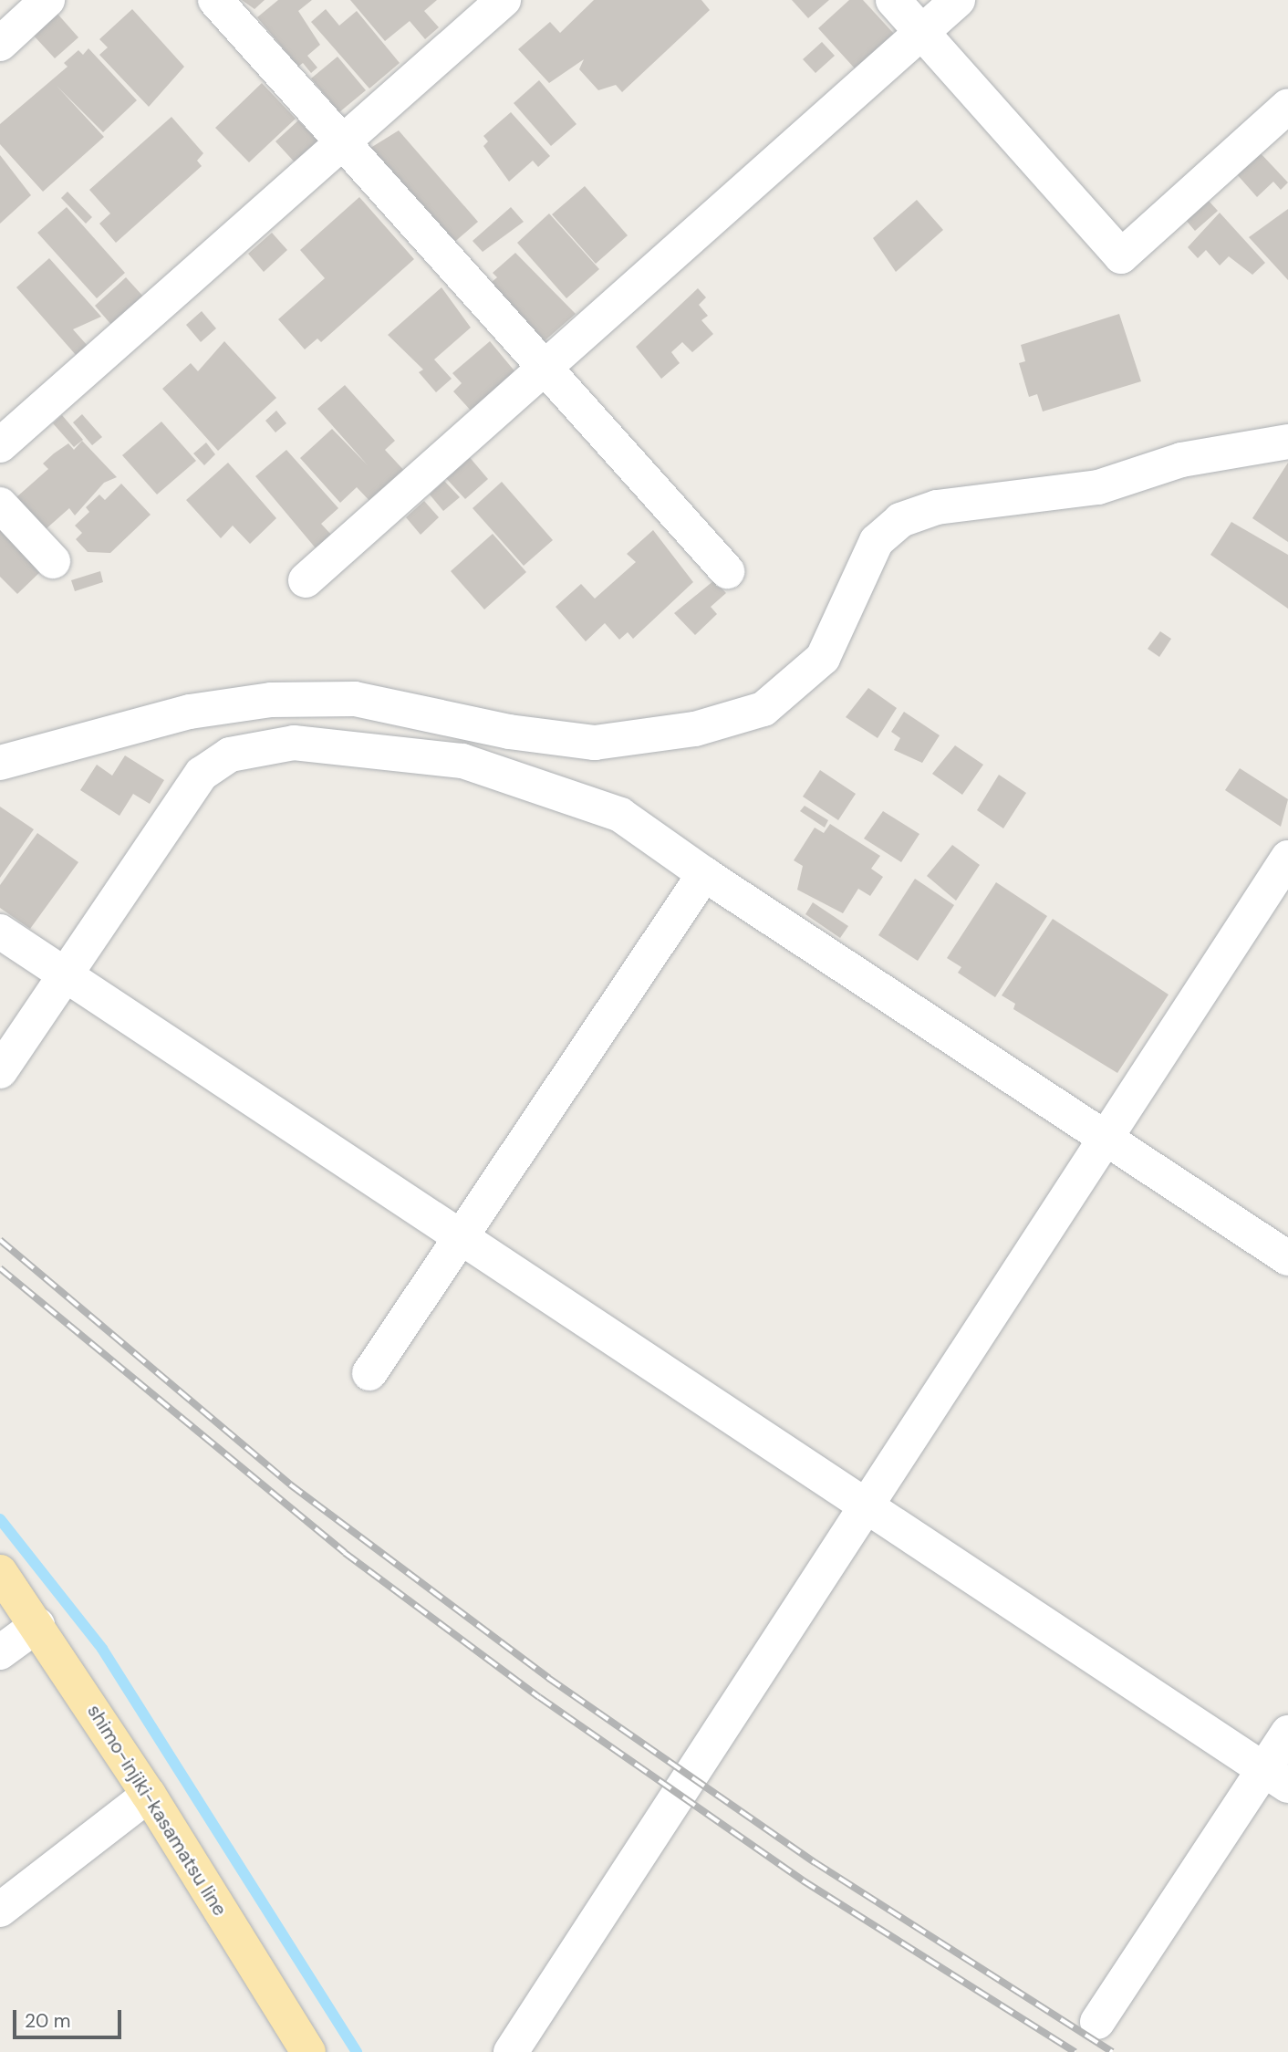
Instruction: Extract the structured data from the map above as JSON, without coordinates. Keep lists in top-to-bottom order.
{
  "streets": {
    "main road": ["shimo-injiki-kasamatsu line"]
  },
  "scale_bar": "20 m"
}
